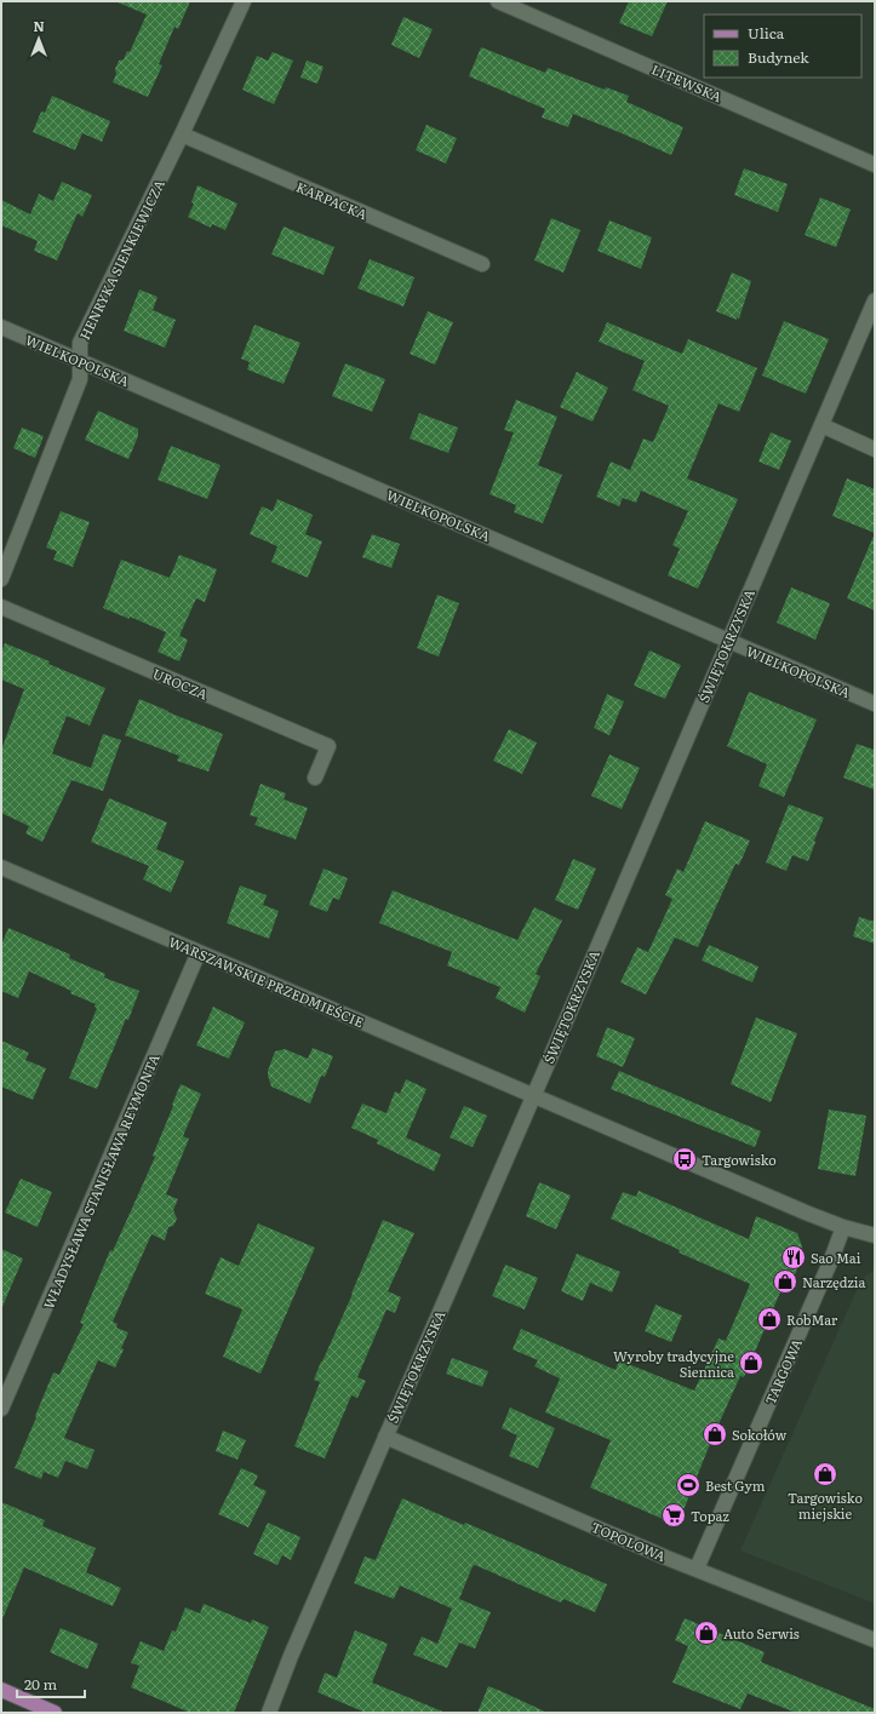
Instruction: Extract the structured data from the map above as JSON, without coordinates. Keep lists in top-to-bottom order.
{
  "streets": {
    "street": [
      "LITEWSKA",
      "KARPACKA",
      "HENRYKA SIENKIEWICZA",
      "WIELKOPOLSKA",
      "ŚWIĘTOKRZYSKA",
      "UROCZA",
      "WARSZAWSKIE PRZEDMIEŚCIE",
      "WŁADYSŁAWA STANISŁAWA REYMONTA",
      "TARGOWA",
      "TOPOLOWA"
    ]
  },
  "crossings": [
    ["KARPACKA", "HENRYKA SIENKIEWICZA"],
    ["HENRYKA SIENKIEWICZA", "WIELKOPOLSKA"],
    ["WIELKOPOLSKA", "ŚWIĘTOKRZYSKA"],
    ["ŚWIĘTOKRZYSKA", "WARSZAWSKIE PRZEDMIEŚCIE"],
    ["ŚWIĘTOKRZYSKA", "TOPOLOWA"],
    ["WARSZAWSKIE PRZEDMIEŚCIE", "WŁADYSŁAWA STANISŁAWA REYMONTA"],
    ["WARSZAWSKIE PRZEDMIEŚCIE", "TARGOWA"],
    ["TARGOWA", "TOPOLOWA"]
  ],
  "places": {
    "bus stop": ["Targowisko"],
    "restaurant": ["Sao Mai"],
    "shop": [
      "Narzędzia",
      "RobMar",
      "Wyroby tradycyjne Siennica",
      "Sokołów",
      "Targowisko miejskie",
      "Auto Serwis"
    ],
    "sports": ["Best Gym"],
    "supermarket": ["Topaz"]
  },
  "legend": ["Ulica", "Budynek"],
  "scale_bar": "20 m",
  "north": "top"
}
